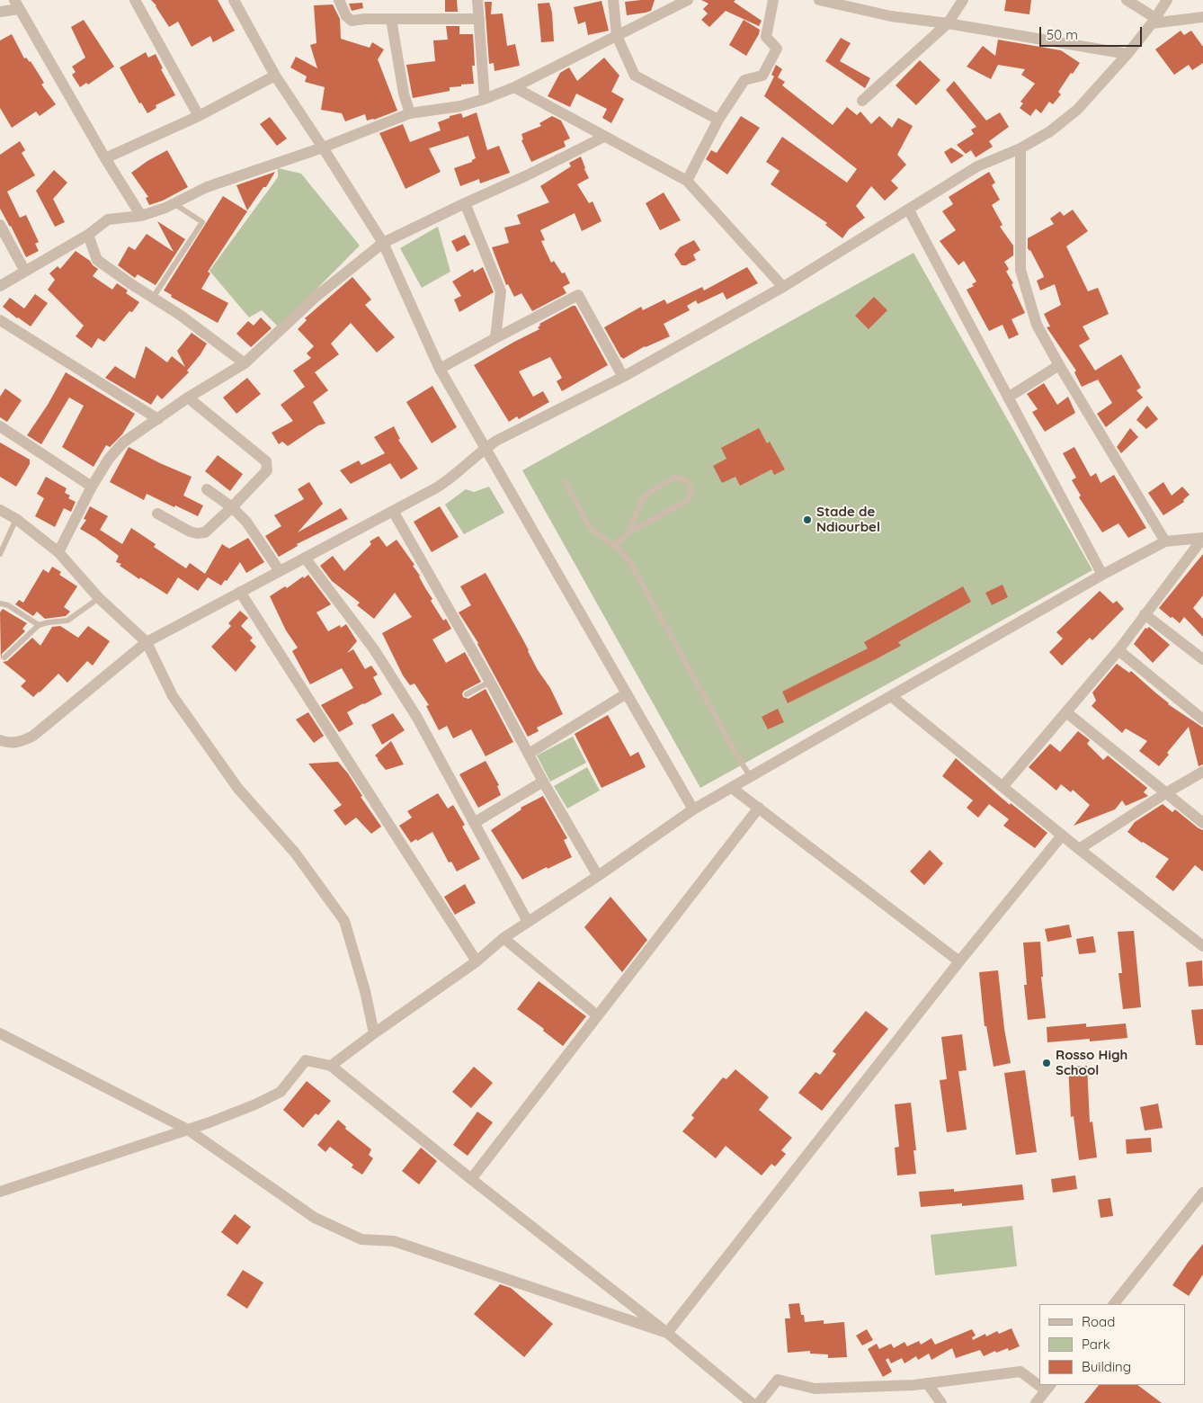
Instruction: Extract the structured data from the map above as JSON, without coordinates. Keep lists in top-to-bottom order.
{
  "places": ["Stade de Ndiourbel", "Rosso High School"],
  "legend": ["Road", "Park", "Building"],
  "scale_bar": "50 m"
}
